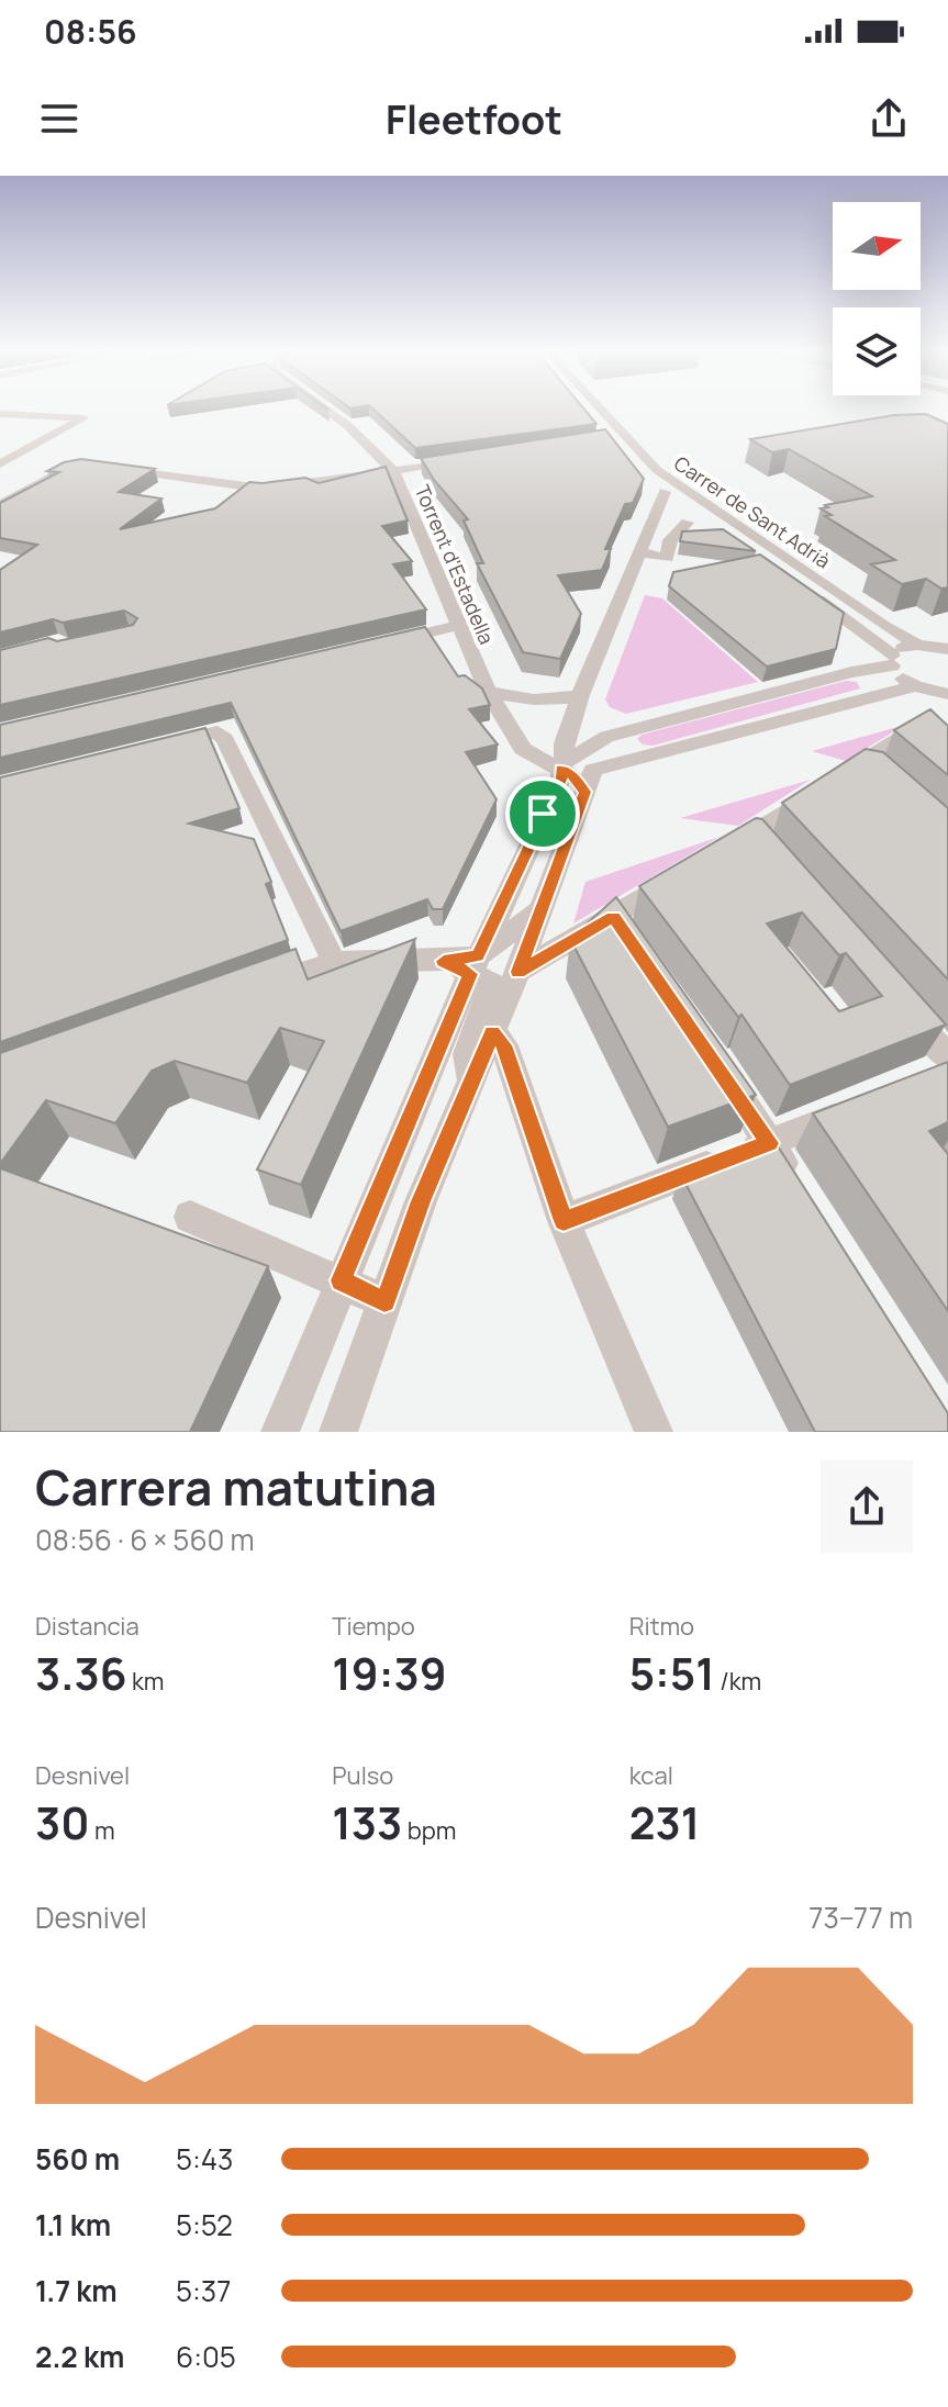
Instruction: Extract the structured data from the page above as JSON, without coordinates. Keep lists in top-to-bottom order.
{
  "streets": {
    "street": ["Carrer de Sant Adrià", "Torrent d'Estadella"]
  },
  "north": "right",
  "page": {
    "status": "08:56",
    "header": "Fleetfoot",
    "heading": ["Carrera matutina", "08:56 · 6 × 560 m"],
    "stats": [
      ["Distancia", "3.36 km"],
      ["Tiempo", "19:39"],
      ["Ritmo", "5:51 /km"],
      ["Desnivel", "30 m"],
      ["Pulso", "133 bpm"],
      ["kcal", "231"]
    ],
    "chart": ["Desnivel", "73–77 m"],
    "list": [
      {
        "name": "560 m",
        "note": "5:43"
      },
      {
        "name": "1.1 km",
        "note": "5:52"
      },
      {
        "name": "1.7 km",
        "note": "5:37"
      },
      {
        "name": "2.2 km",
        "note": "6:05"
      }
    ]
  }
}
